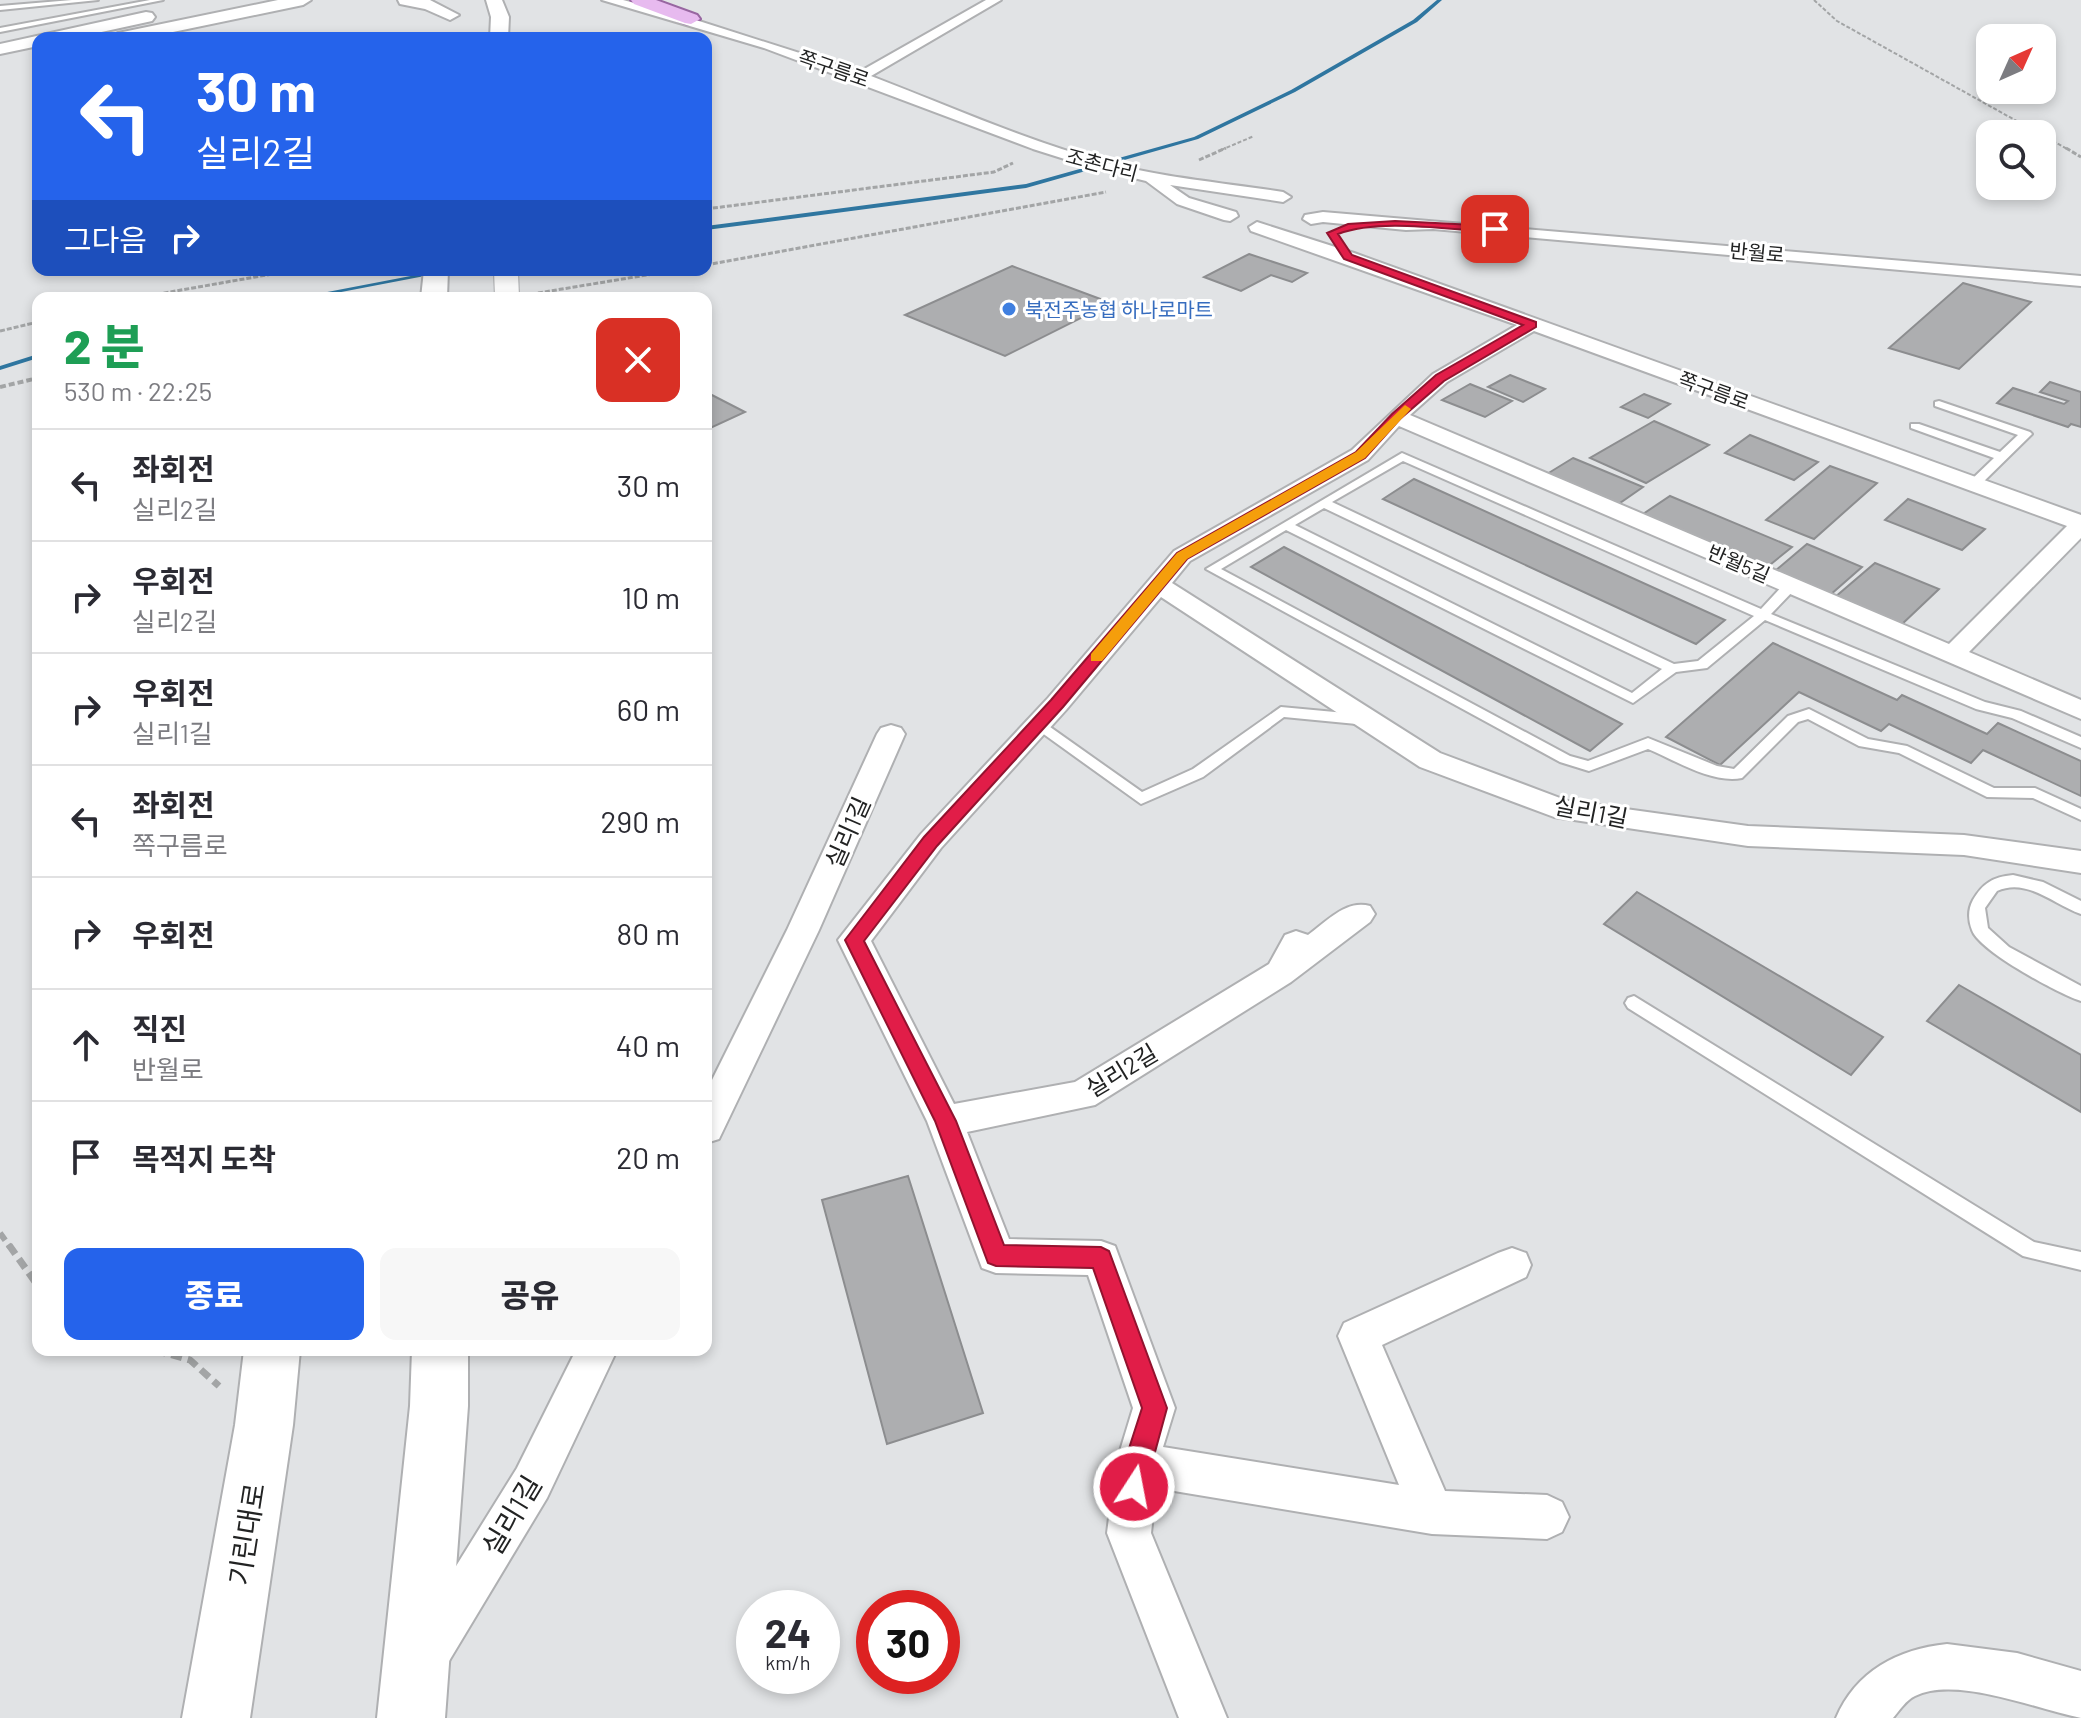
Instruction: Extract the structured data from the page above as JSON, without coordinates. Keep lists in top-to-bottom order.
{
  "streets": {
    "street": [
      "쪽구름로",
      "조촌다리",
      "반월로",
      "반월5길",
      "실리1길",
      "실리2길",
      "기린대로"
    ]
  },
  "crossings": [
    ["쪽구름로", "조촌다리"]
  ],
  "places": ["북전주농협 하나로마트"],
  "north": "top right",
  "page": {
    "turn": ["30 m", "실리2길"],
    "then": "그다음",
    "heading": ["2 분", "530 m · 22:25"],
    "list": [
      {
        "name": "좌회전",
        "note": "실리2길",
        "value": "30 m"
      },
      {
        "name": "우회전",
        "note": "실리2길",
        "value": "10 m"
      },
      {
        "name": "우회전",
        "note": "실리1길",
        "value": "60 m"
      },
      {
        "name": "좌회전",
        "note": "쪽구름로",
        "value": "290 m"
      },
      {
        "name": "우회전",
        "value": "80 m"
      },
      {
        "name": "직진",
        "note": "반월로",
        "value": "40 m"
      },
      {
        "name": "목적지 도착",
        "value": "20 m"
      }
    ],
    "buttons": ["종료", "공유"],
    "speed": "24 km/h",
    "limit": "30"
  }
}
